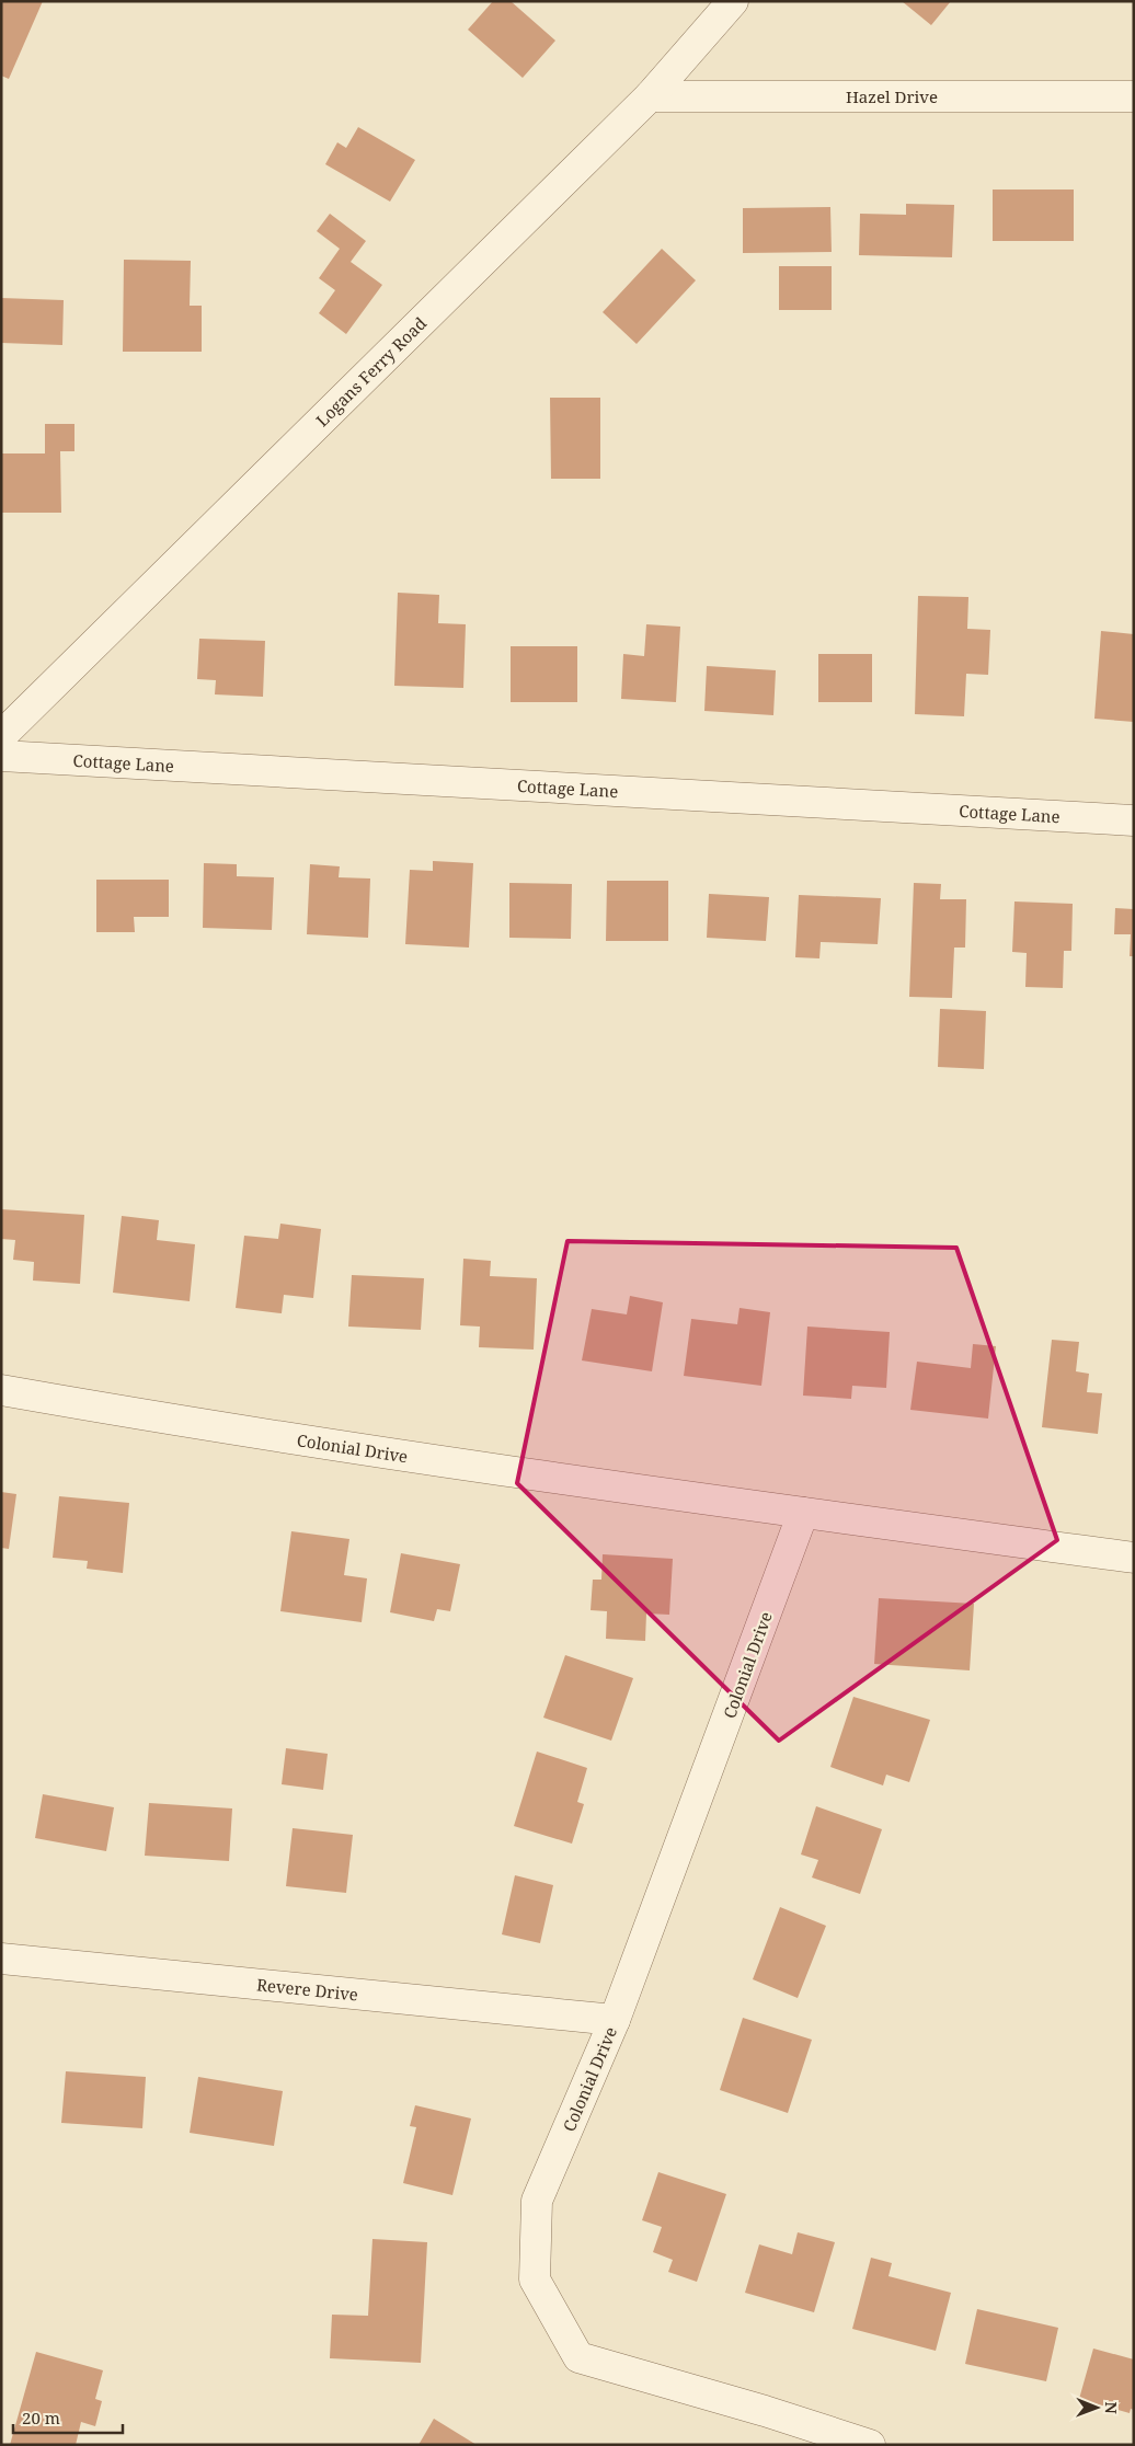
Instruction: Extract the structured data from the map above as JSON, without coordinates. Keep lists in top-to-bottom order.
{
  "streets": {
    "street": [
      "Hazel Drive",
      "Logans Ferry Road",
      "Cottage Lane",
      "Colonial Drive",
      "Revere Drive"
    ]
  },
  "crossings": [
    ["Hazel Drive", "Logans Ferry Road"],
    ["Colonial Drive", "Revere Drive"]
  ],
  "scale_bar": "20 m",
  "north": "right"
}
